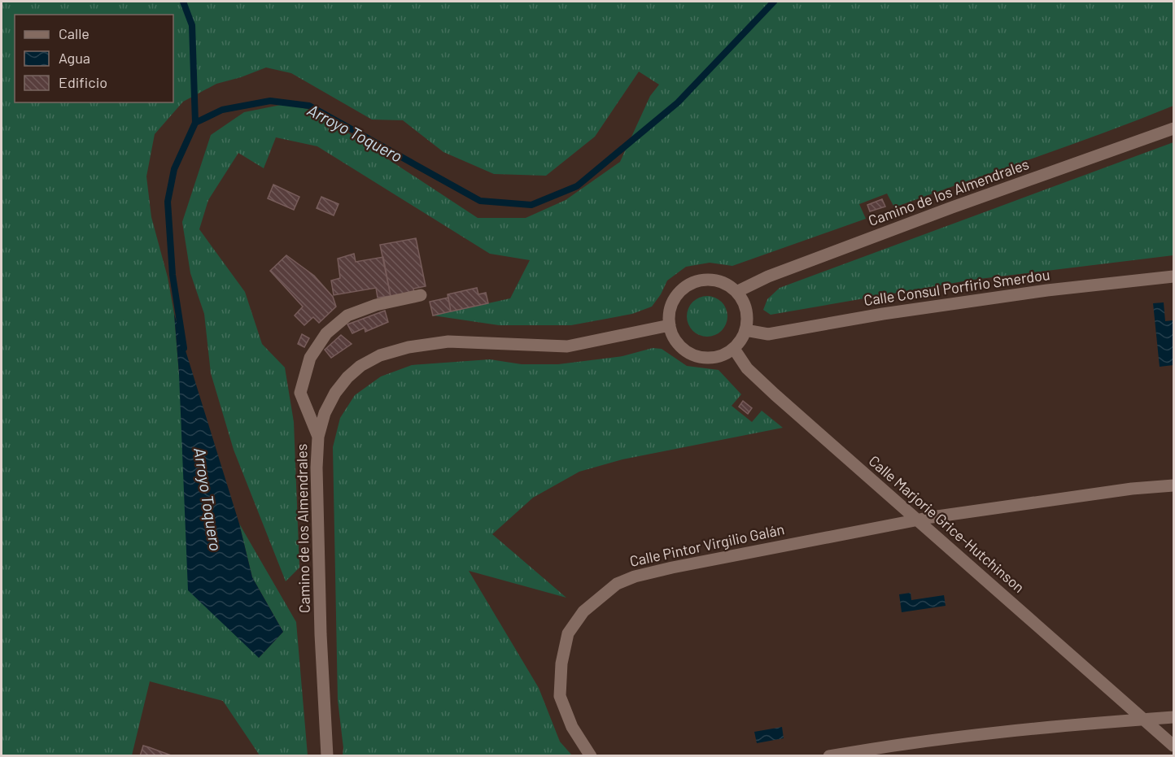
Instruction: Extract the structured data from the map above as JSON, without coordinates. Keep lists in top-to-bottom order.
{
  "streets": {
    "street": [
      "Camino de los Almendrales",
      "Calle Consul Porfirio Smerdou",
      "Calle Marjorie Grice-Hutchinson",
      "Calle Pintor Virgilio Galán"
    ]
  },
  "crossings": [
    ["Camino de los Almendrales", "Calle Consul Porfirio Smerdou"],
    ["Camino de los Almendrales", "Calle Marjorie Grice-Hutchinson"],
    ["Calle Consul Porfirio Smerdou", "Calle Marjorie Grice-Hutchinson"],
    ["Calle Marjorie Grice-Hutchinson", "Calle Pintor Virgilio Galán"]
  ],
  "water": ["Arroyo Toquero"],
  "legend": ["Calle", "Agua", "Edificio"]
}
